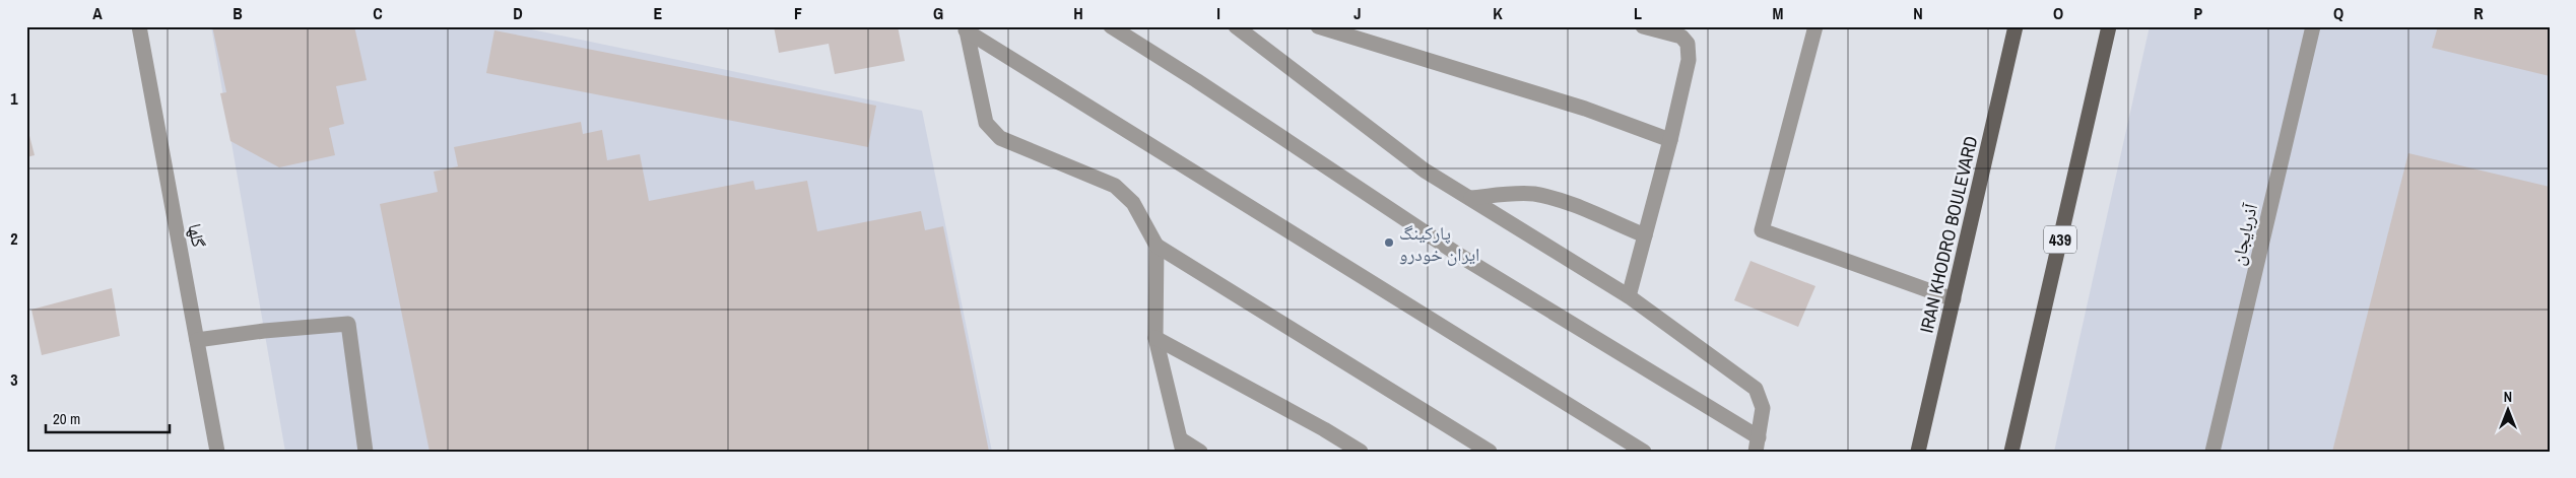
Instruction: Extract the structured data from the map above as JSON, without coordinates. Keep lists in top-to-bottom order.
{
  "streets": {
    "main road": ["IRAN KHODRO BOULEVARD", "439"],
    "street": ["آذربایجان", "گلها"]
  },
  "places": ["پارکینگ ایران خودرو"],
  "scale_bar": "20 m",
  "north": "top",
  "grid": {
    "columns": [
      "A",
      "B",
      "C",
      "D",
      "E",
      "F",
      "G",
      "H",
      "I",
      "J",
      "K",
      "L",
      "M",
      "N",
      "O",
      "P",
      "Q",
      "R"
    ],
    "rows": ["1", "2", "3"]
  }
}
